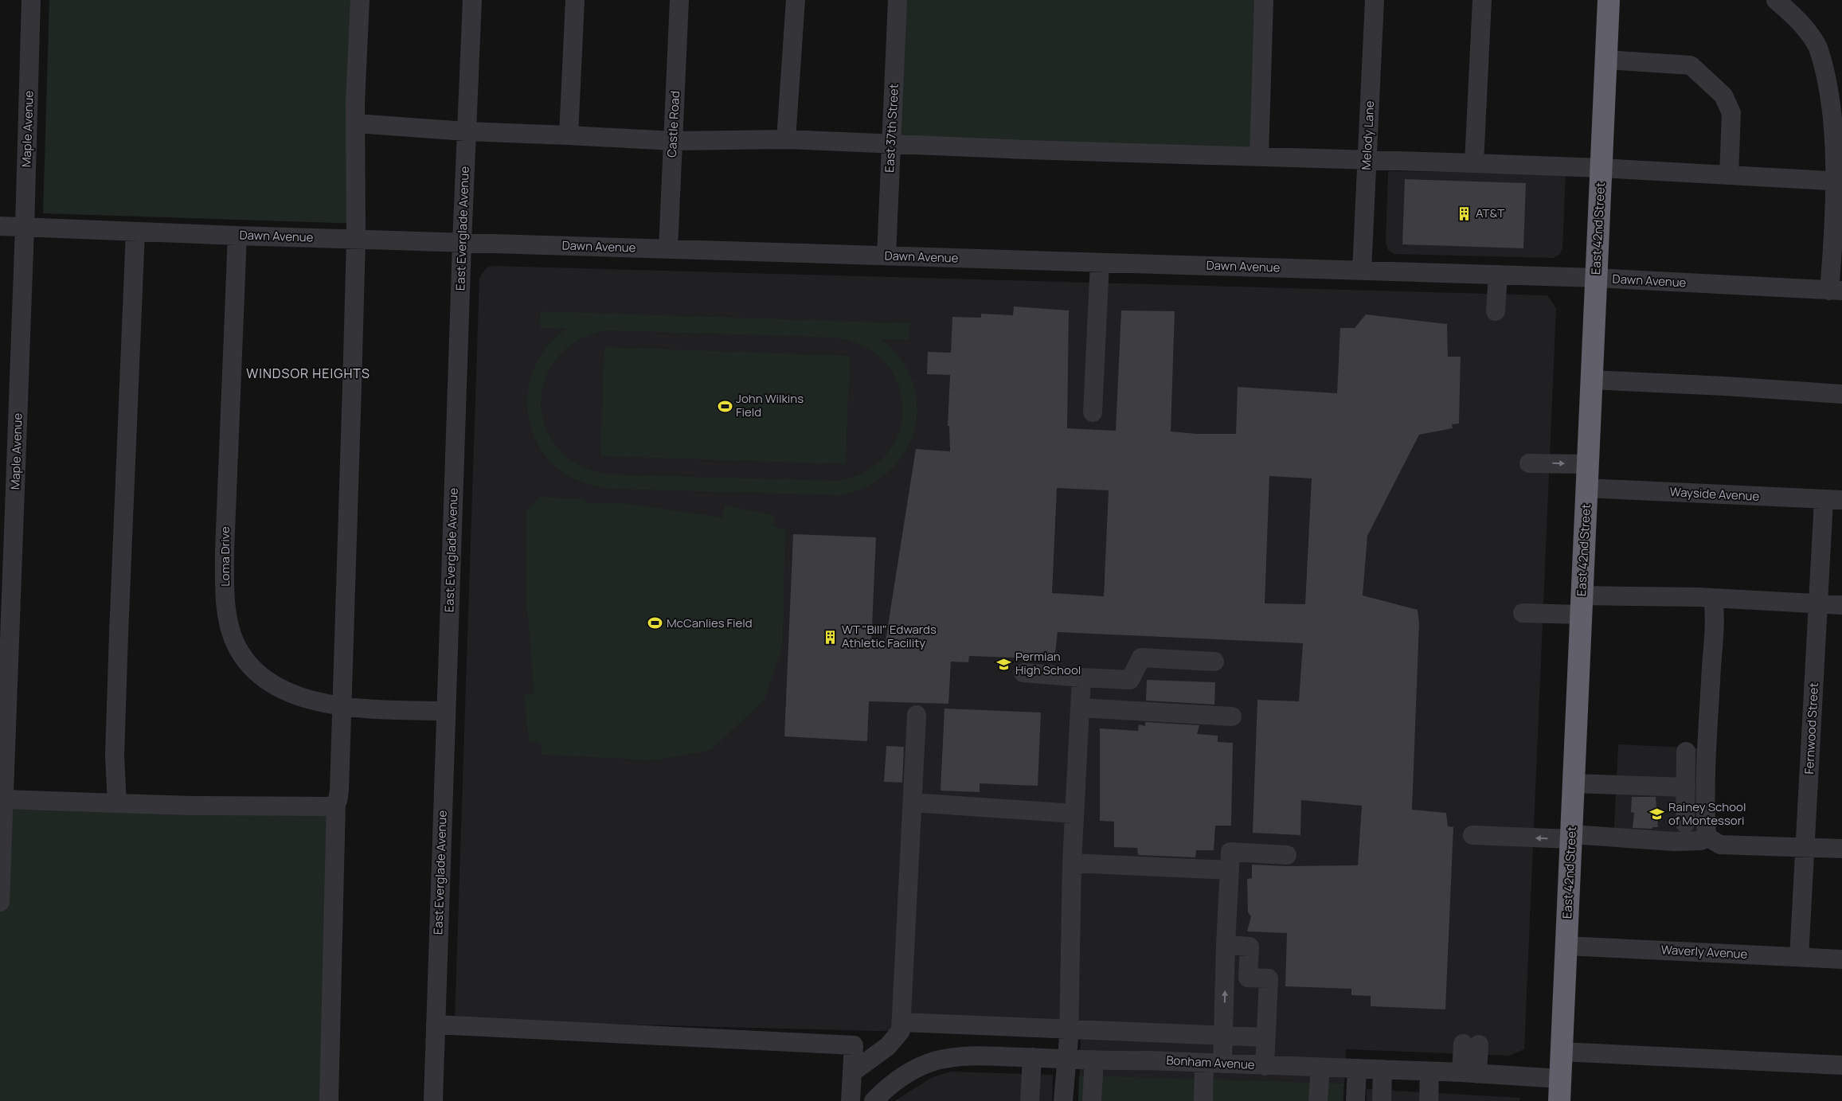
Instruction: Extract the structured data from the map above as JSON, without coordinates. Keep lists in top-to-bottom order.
{
  "streets": {
    "highway": ["East 42nd Street"],
    "street": [
      "Castle Road",
      "East 37th Street",
      "Maple Avenue",
      "Melody Lane",
      "East Everglade Avenue",
      "Dawn Avenue",
      "Wayside Avenue",
      "Loma Drive",
      "Fernwood Street",
      "Waverly Avenue",
      "Bonham Avenue"
    ]
  },
  "crossings": [
    ["Castle Road", "Dawn Avenue"],
    ["East 37th Street", "Dawn Avenue"],
    ["Maple Avenue", "Dawn Avenue"],
    ["Melody Lane", "Dawn Avenue"],
    ["East Everglade Avenue", "Dawn Avenue"],
    ["East Everglade Avenue", "Loma Drive"],
    ["East 42nd Street", "Dawn Avenue"],
    ["East 42nd Street", "Wayside Avenue"],
    ["East 42nd Street", "Waverly Avenue"],
    ["East 42nd Street", "Bonham Avenue"],
    ["Dawn Avenue", "Loma Drive"],
    ["Wayside Avenue", "Fernwood Street"],
    ["Fernwood Street", "Waverly Avenue"]
  ],
  "districts": ["WINDSOR HEIGHTS"],
  "places": {
    "building": ["AT&T", "WT \"Bill\" Edwards Athletic Facility"],
    "sports": ["John Wilkins Field", "McCanlies Field"],
    "school or university": ["Permian High School", "Rainey School of Montessori"]
  }
}
